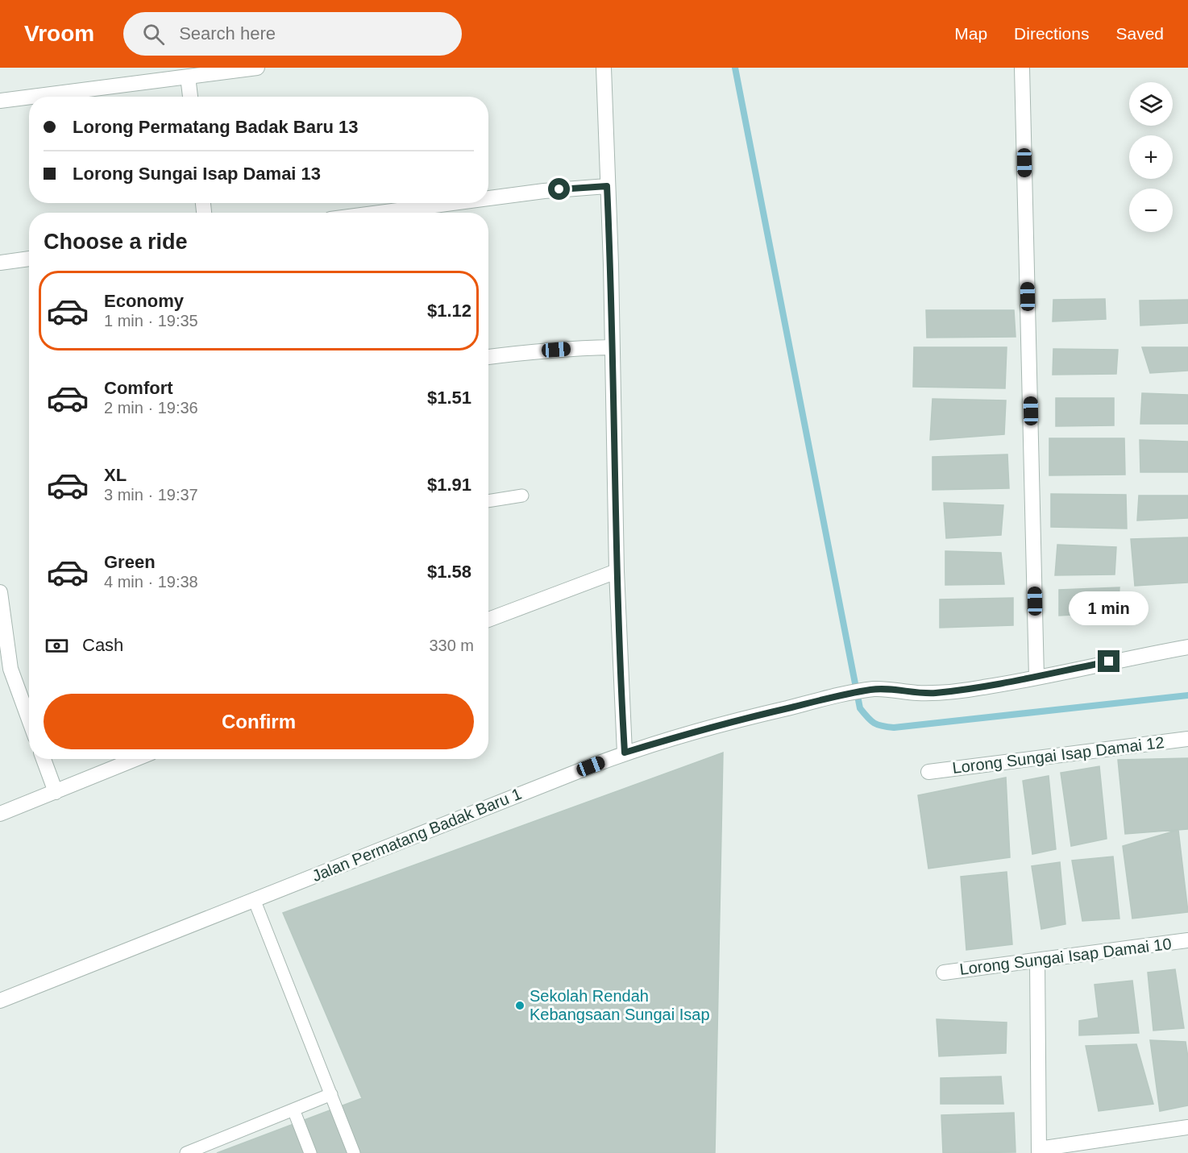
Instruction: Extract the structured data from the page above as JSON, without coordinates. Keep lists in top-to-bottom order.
{
  "streets": {
    "street": ["Lorong Sungai Isap Damai 12", "Jalan Permatang Badak Baru 1", "Lorong Sungai Isap Damai 10"]
  },
  "places": ["Sekolah Rendah Kebangsaan Sungai Isap"],
  "page": {
    "header": "Vroom",
    "search": "Search here",
    "nav": ["Map", "Directions", "Saved"],
    "map_buttons": ["+", "−"],
    "banner": ["Lorong Permatang Badak Baru 13", "Lorong Sungai Isap Damai 13"],
    "heading": "Choose a ride",
    "list": [
      {
        "name": "Economy",
        "note": "1 min · 19:35",
        "value": "$1.12"
      },
      {
        "name": "Comfort",
        "note": "2 min · 19:36",
        "value": "$1.51"
      },
      {
        "name": "XL",
        "note": "3 min · 19:37",
        "value": "$1.91"
      },
      {
        "name": "Green",
        "note": "4 min · 19:38",
        "value": "$1.58"
      }
    ],
    "bubble": "1 min",
    "pay": ["Cash", "330 m"],
    "buttons": "Confirm"
  }
}
